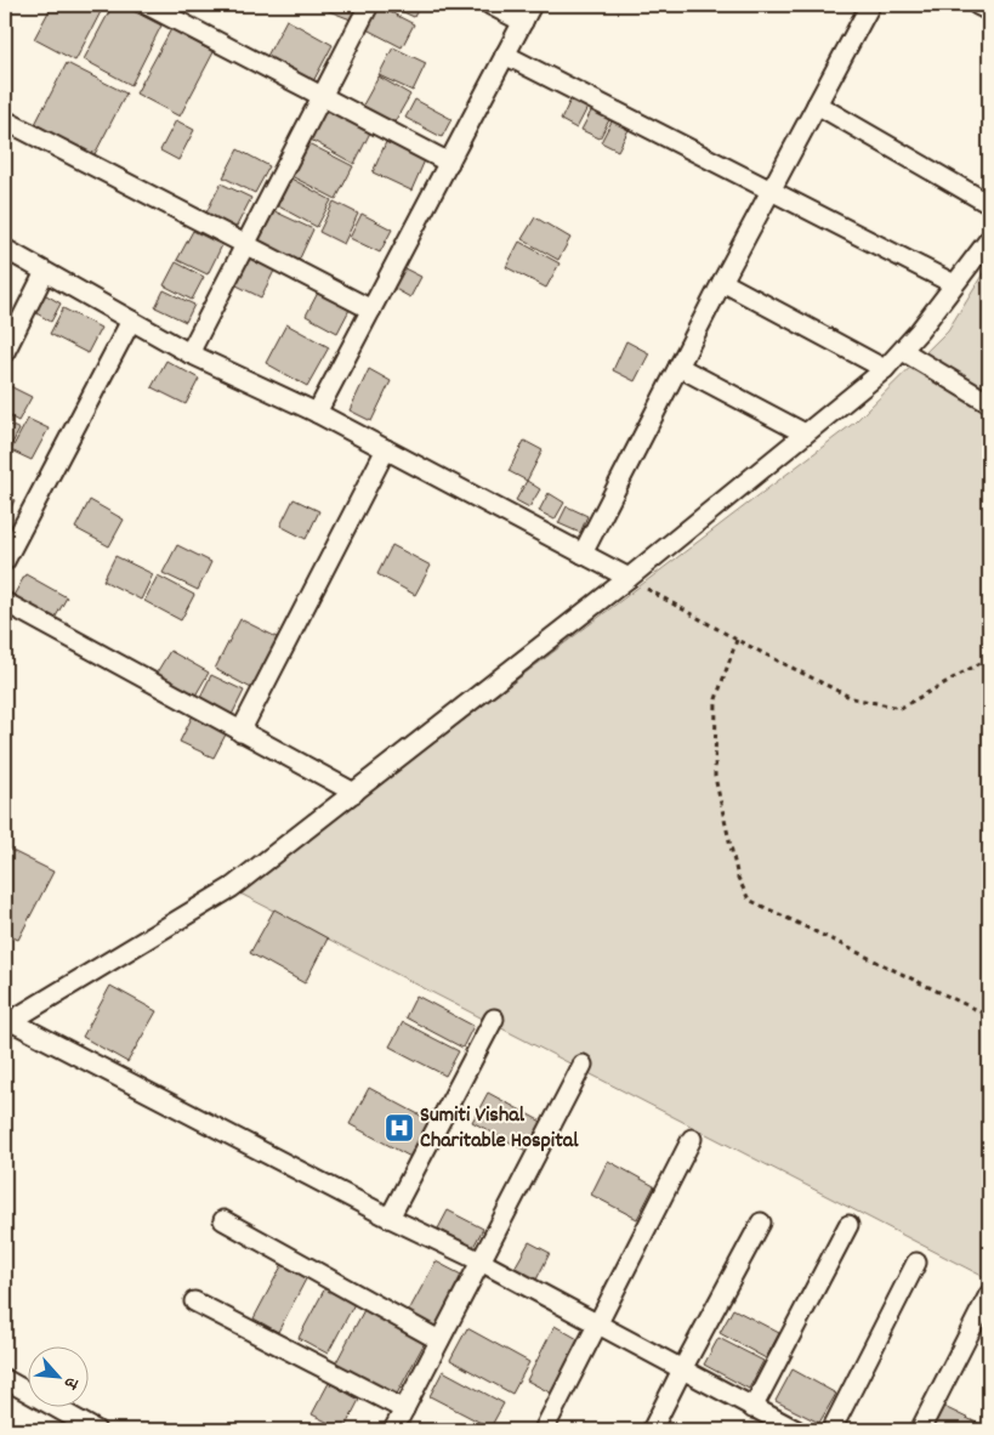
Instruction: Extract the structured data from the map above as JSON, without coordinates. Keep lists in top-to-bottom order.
{
  "places": {
    "hospital": ["Sumiti Vishal Charitable Hospital"]
  },
  "north": "bottom right"
}
